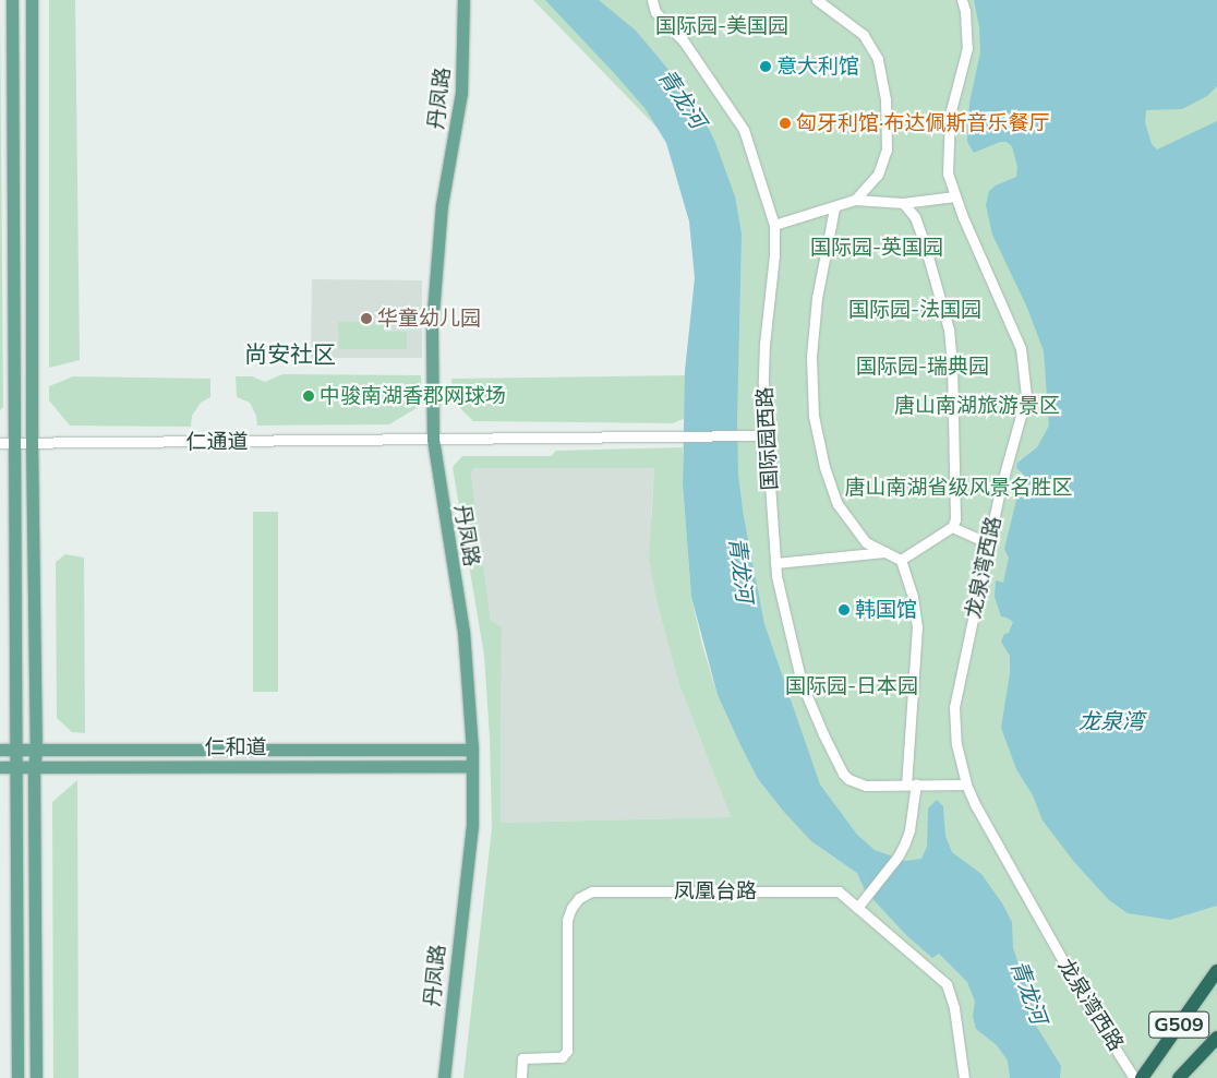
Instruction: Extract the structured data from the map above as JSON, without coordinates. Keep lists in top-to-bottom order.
{
  "streets": {
    "highway": ["G509"],
    "main road": ["丹凤路", "仁和道"],
    "street": [
      "国际园西路",
      "仁通道",
      "龙泉湾西路",
      "凤凰台路"
    ]
  },
  "crossings": [
    ["丹凤路", "仁通道"],
    ["丹凤路", "仁和道"],
    ["国际园西路", "仁通道"],
    ["国际园西路", "龙泉湾西路"]
  ],
  "districts": ["尚安社区"],
  "water": ["青龙河", "龙泉湾"],
  "parks": [
    "国际园-美国园",
    "国际园-英国园",
    "国际园-法国园",
    "国际园-瑞典园",
    "唐山南湖旅游景区",
    "唐山南湖省级风景名胜区",
    "国际园-日本园"
  ],
  "places": [
    "意大利馆",
    "匈牙利馆·布达佩斯音乐餐厅",
    "华童幼儿园",
    "中骏南湖香郡网球场",
    "韩国馆"
  ]
}
